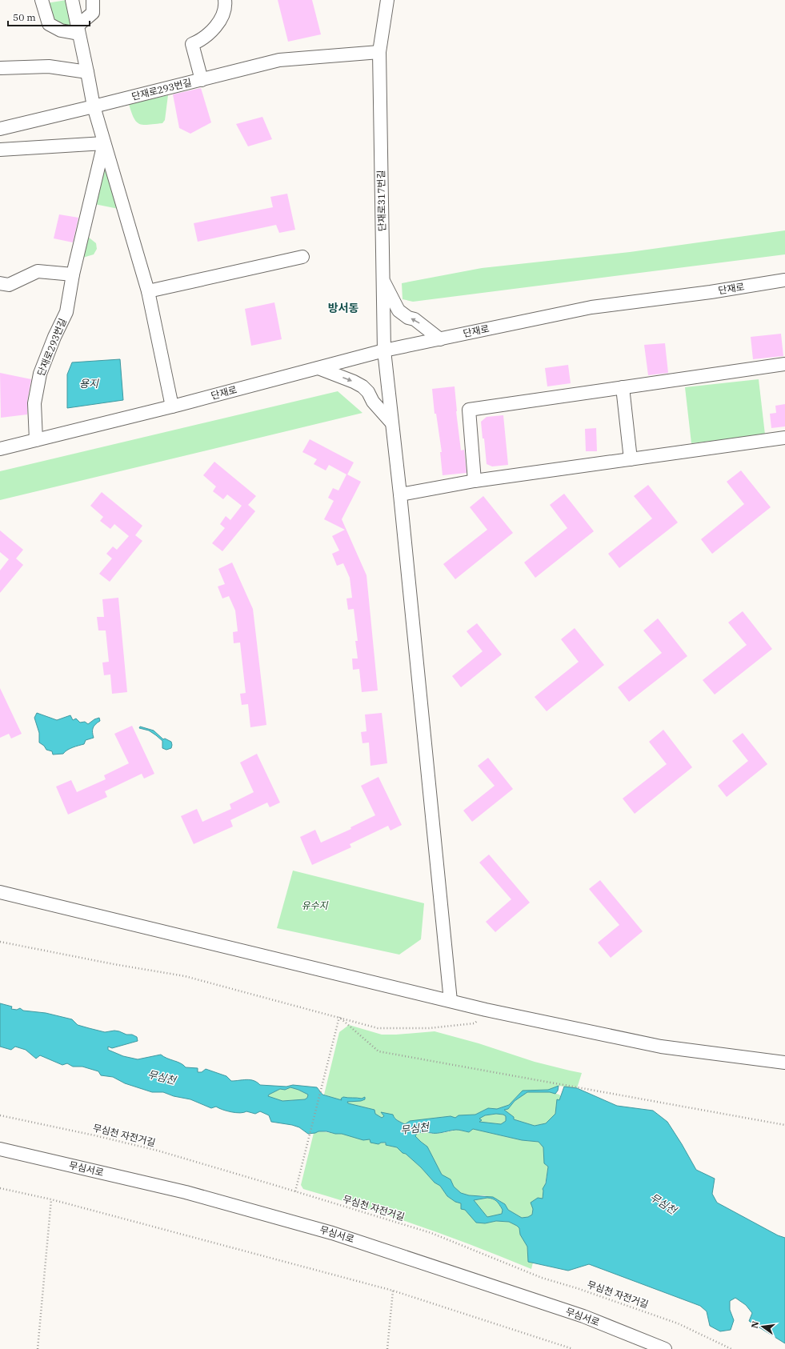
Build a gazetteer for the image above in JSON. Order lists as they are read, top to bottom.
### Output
{
  "streets": {
    "street": [
      "단재로293번길",
      "단재로317번길",
      "단재로",
      "무심서로"
    ],
    "path": ["무심천 자전거길"]
  },
  "crossings": [
    ["단재로293번길", "단재로317번길"],
    ["단재로293번길", "단재로"],
    ["단재로317번길", "단재로"]
  ],
  "districts": ["방서동"],
  "water": ["용지", "무심천"],
  "parks": ["유수지"],
  "scale_bar": "50 m",
  "north": "left"
}
